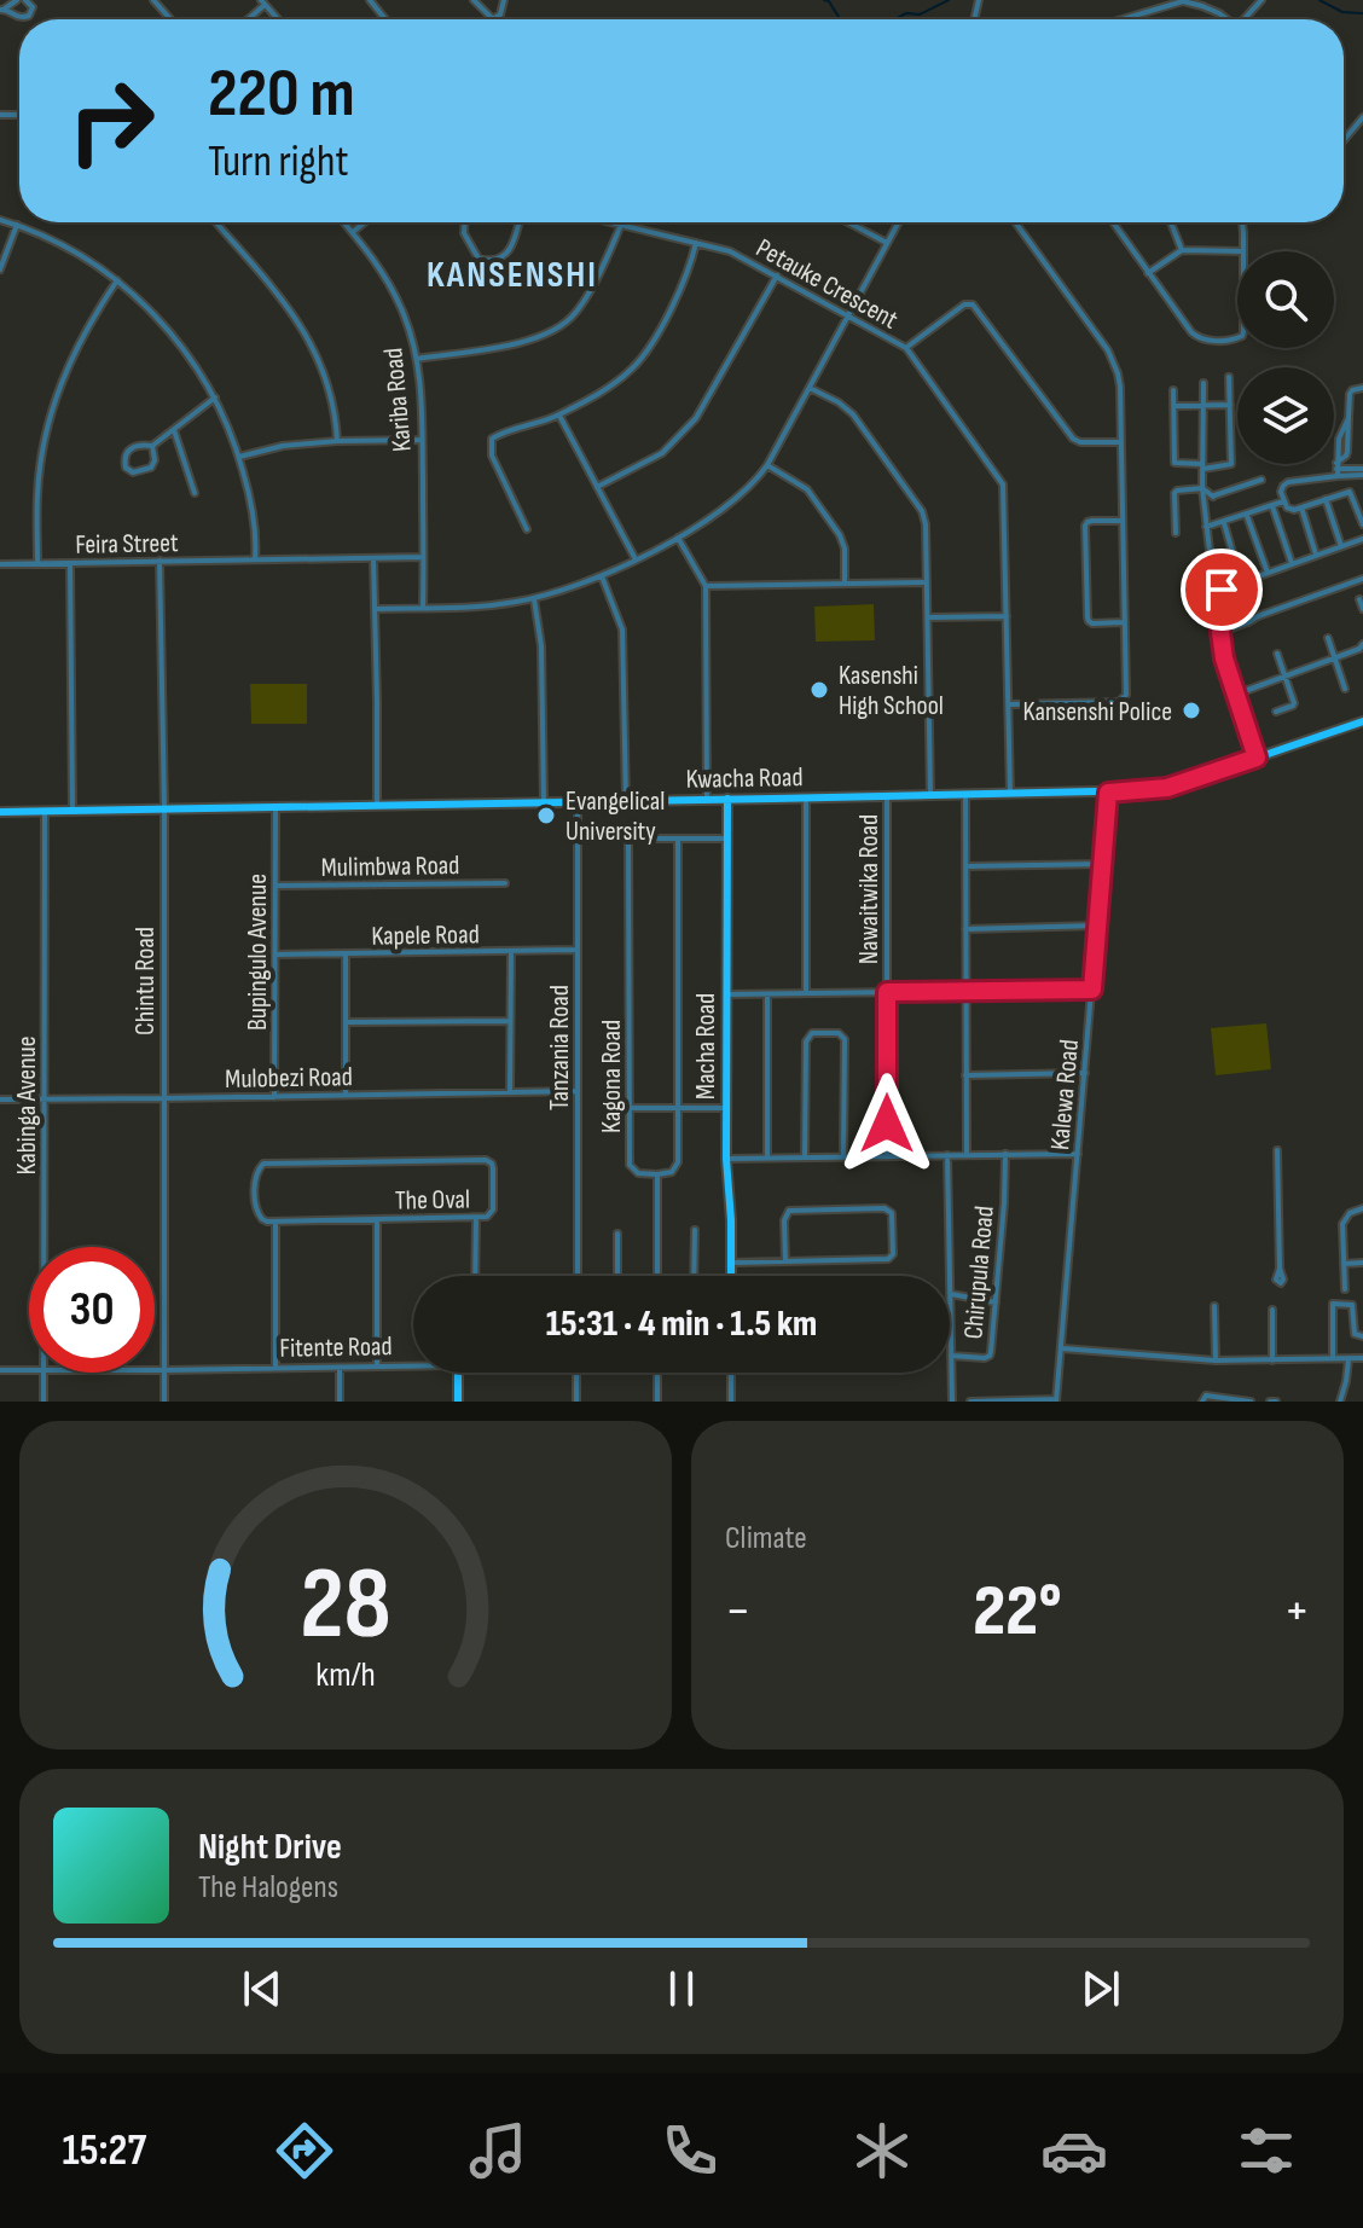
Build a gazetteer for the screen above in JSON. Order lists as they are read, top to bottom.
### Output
{
  "streets": {
    "main road": ["Kwacha Road", "Macha Road"],
    "street": [
      "Petauke Crescent",
      "Kariba Road",
      "Feira Street",
      "Mulimbwa Road",
      "Nawaitwika Road",
      "Kapele Road",
      "Bupingulo Avenue",
      "Chintu Road",
      "Tanzania Road",
      "Mulobezi Road",
      "Kagona Road",
      "Kalewa Road",
      "Kabinga Avenue",
      "The Oval",
      "Chirupula Road",
      "Fitente Road"
    ]
  },
  "crossings": [
    ["Kariba Road", "Feira Street"],
    ["Feira Street", "Chintu Road"],
    ["Kwacha Road", "Nawaitwika Road"],
    ["Kwacha Road", "Bupingulo Avenue"],
    ["Kwacha Road", "Chintu Road"],
    ["Kwacha Road", "Macha Road"],
    ["Kwacha Road", "Tanzania Road"],
    ["Kwacha Road", "Kalewa Road"],
    ["Kwacha Road", "Kabinga Avenue"],
    ["Mulimbwa Road", "Bupingulo Avenue"],
    ["Kapele Road", "Bupingulo Avenue"],
    ["Kapele Road", "Tanzania Road"],
    ["Bupingulo Avenue", "Mulobezi Road"],
    ["Chintu Road", "Mulobezi Road"],
    ["Chintu Road", "Fitente Road"],
    ["Tanzania Road", "Mulobezi Road"],
    ["Mulobezi Road", "Kabinga Avenue"]
  ],
  "districts": ["KANSENSHI"],
  "places": ["Kasenshi High School", "Kansenshi Police", "Evangelical University"],
  "page": {
    "turn": ["220 m", "Turn right"],
    "limit": "30",
    "trip": "15:31 · 4 min · 1.5 km",
    "tile": "Climate",
    "heat": ["−", "22°", "+"],
    "song": ["Night Drive", "The Halogens"],
    "tabs": "15:27",
    "gauge": ["28", "km/h"]
  }
}
